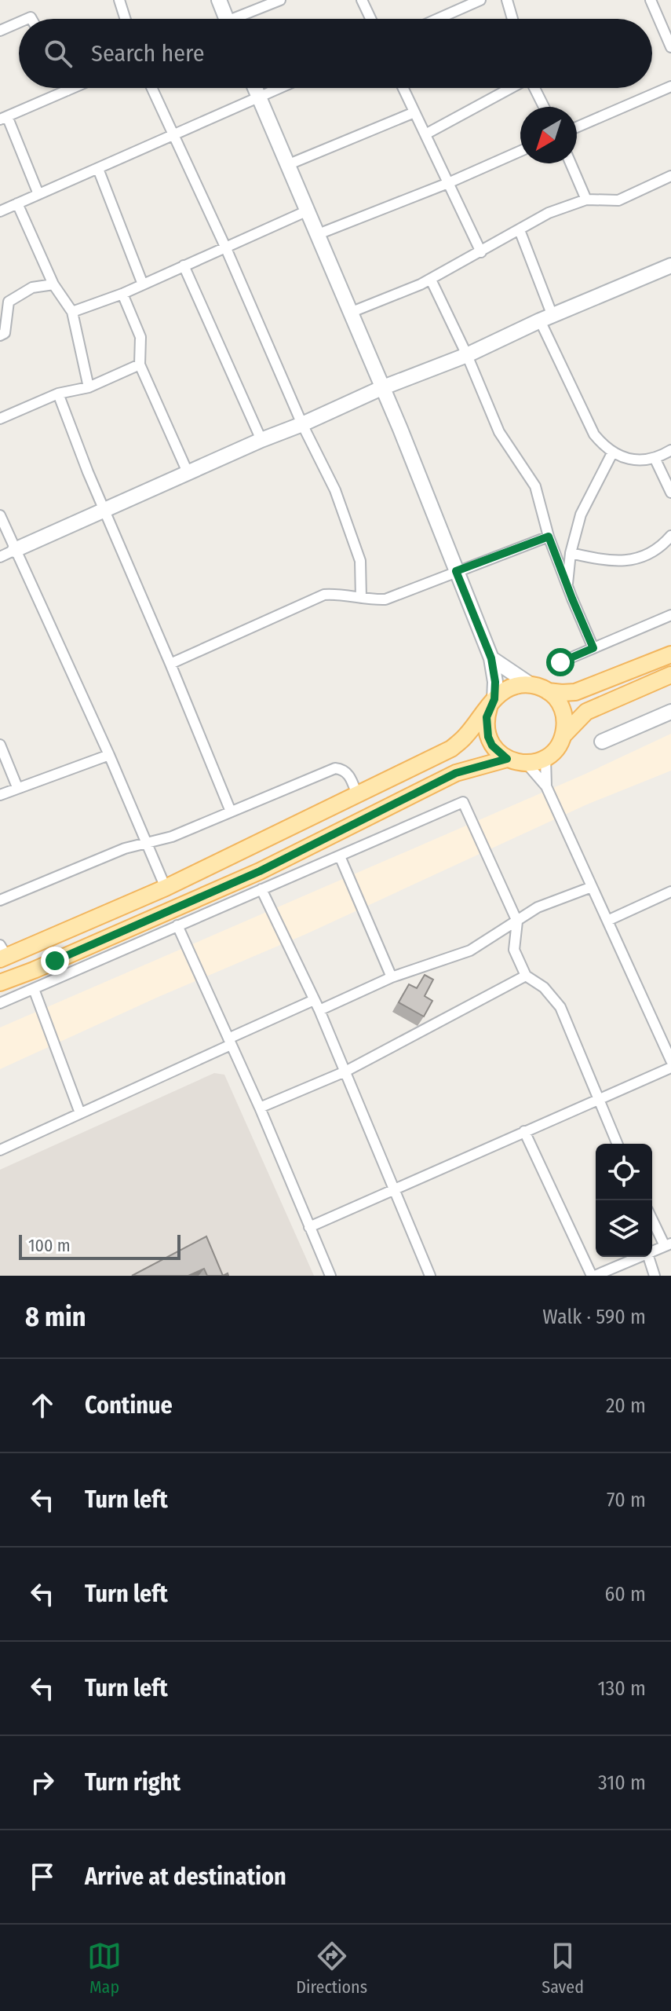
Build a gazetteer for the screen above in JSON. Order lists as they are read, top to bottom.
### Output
{
  "scale_bar": "100 m",
  "north": "bottom left",
  "page": {
    "search": "Search here",
    "scale": "100 m",
    "heading": ["8 min", "Walk · 590 m"],
    "list": [
      ["Continue", "20 m"],
      ["Turn left", "70 m"],
      ["Turn left", "60 m"],
      ["Turn left", "130 m"],
      ["Turn right", "310 m"],
      "Arrive at destination"
    ],
    "nav": ["Map", "Directions", "Saved"]
  }
}
